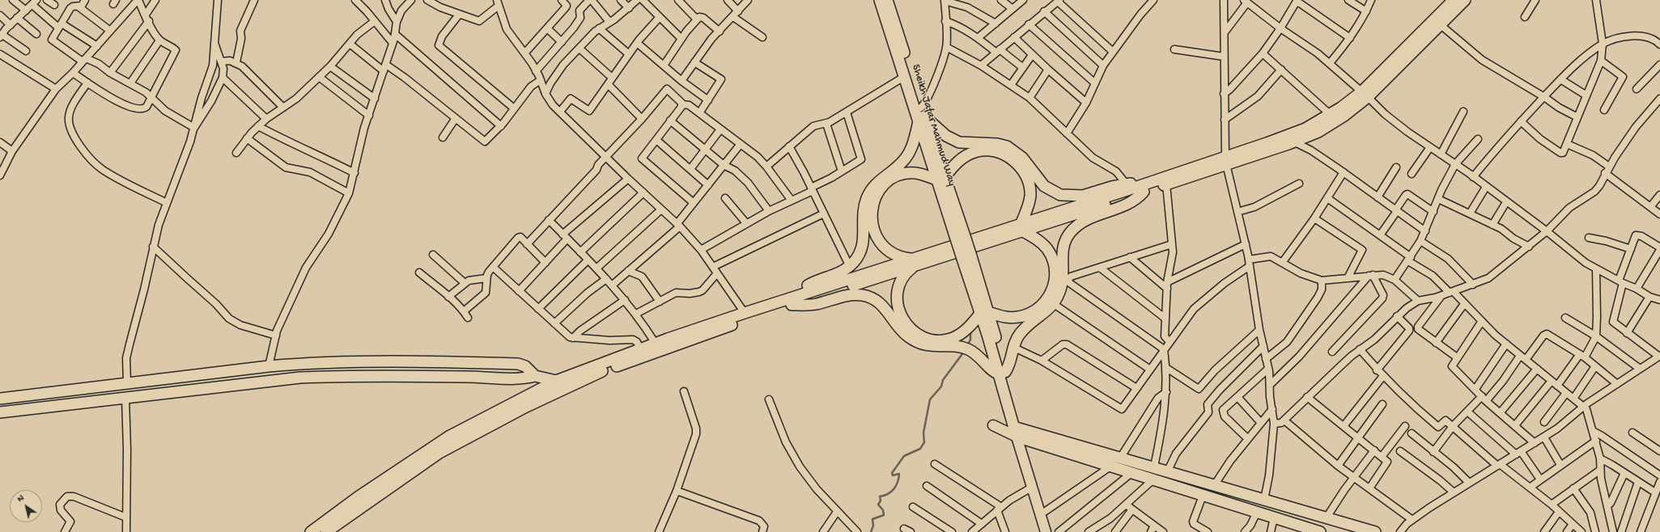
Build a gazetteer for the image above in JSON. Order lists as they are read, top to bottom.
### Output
{
  "streets": {
    "main road": ["Sheikh Jafar Mahmud Way"]
  },
  "north": "top left"
}
